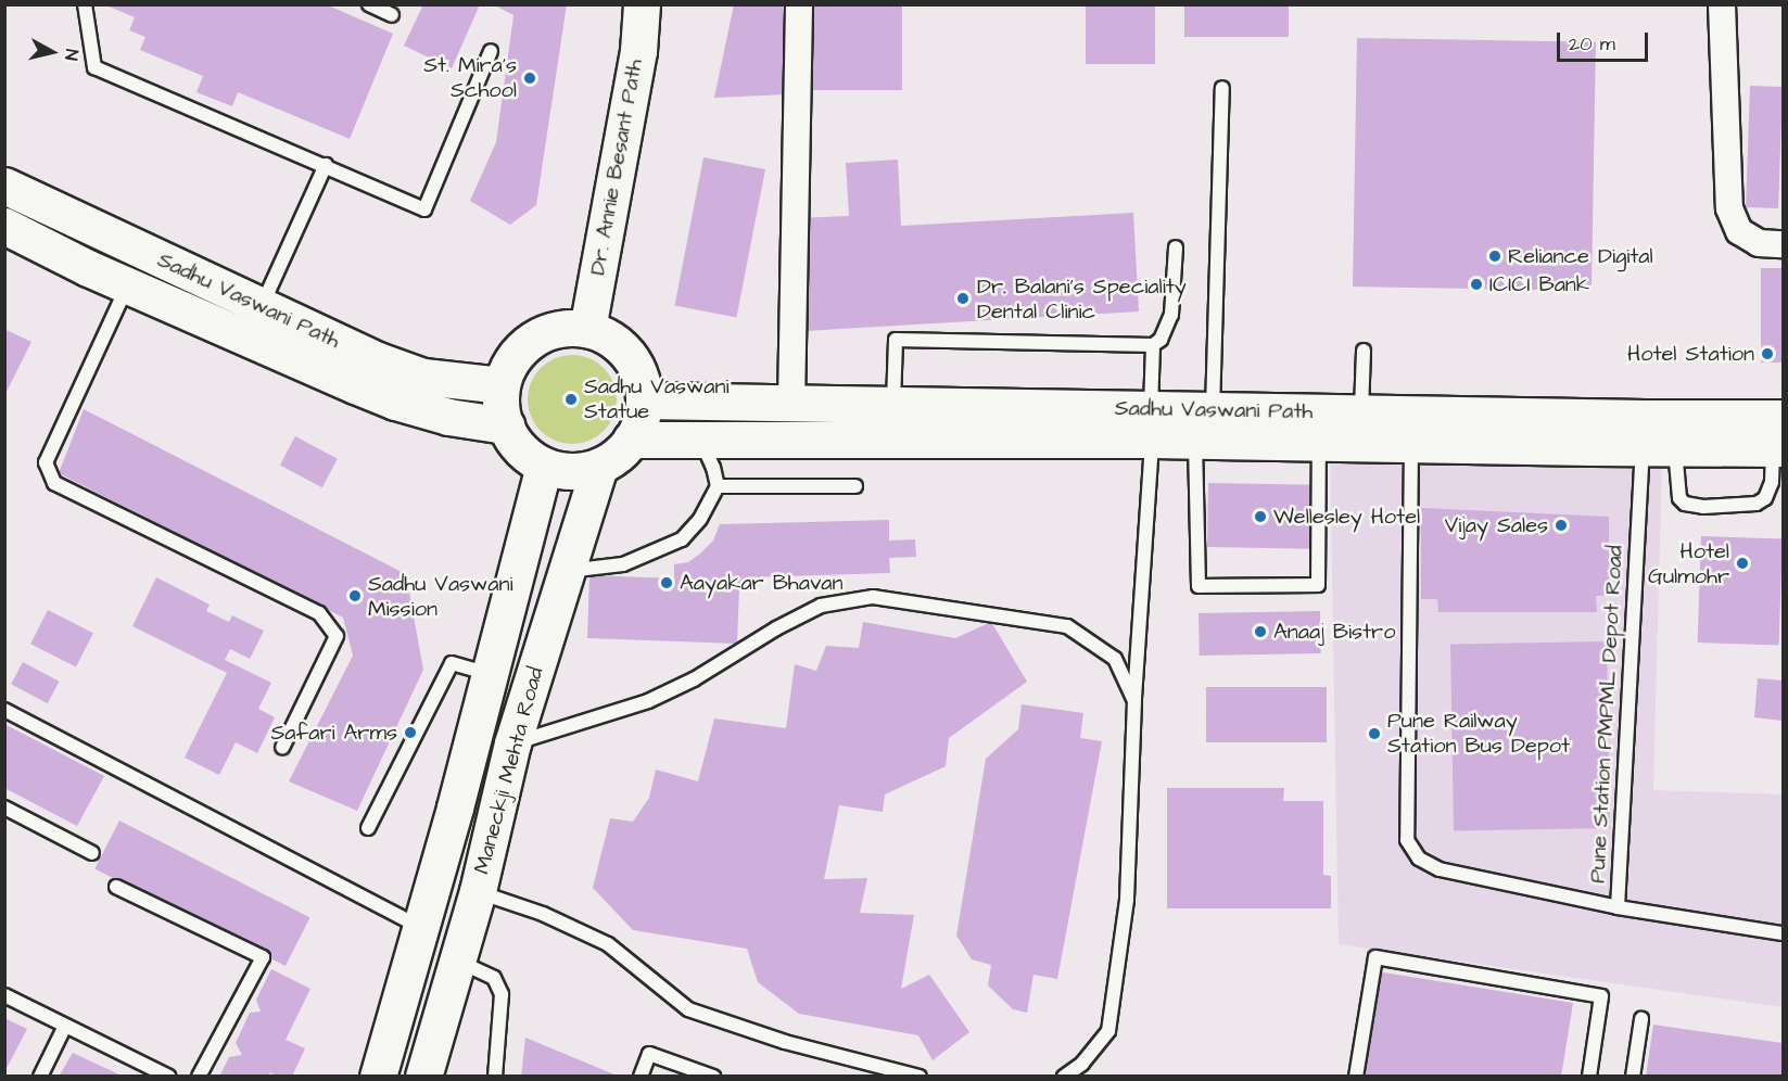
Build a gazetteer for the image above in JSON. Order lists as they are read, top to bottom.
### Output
{
  "streets": {
    "main road": ["Dr. Annie Besant Path", "Sadhu Vaswani Path", "Maneckji Mehta Road"],
    "lane": ["Pune Station PMPML Depot Road"]
  },
  "crossings": [
    ["Dr. Annie Besant Path", "Sadhu Vaswani Path"],
    ["Dr. Annie Besant Path", "Maneckji Mehta Road"],
    ["Sadhu Vaswani Path", "Pune Station PMPML Depot Road"],
    ["Sadhu Vaswani Path", "Maneckji Mehta Road"]
  ],
  "places": [
    "St. Mira's School",
    "Reliance Digital",
    "ICICI Bank",
    "Dr. Balani's Speciality Dental Clinic",
    "Hotel Station",
    "Sadhu Vaswani Statue",
    "Wellesley Hotel",
    "Vijay Sales",
    "Hotel Gulmohr",
    "Aayakar Bhavan",
    "Sadhu Vaswani Mission",
    "Anaaj Bistro",
    "Safari Arms",
    "Pune Railway Station Bus Depot"
  ],
  "scale_bar": "20 m",
  "north": "right"
}
